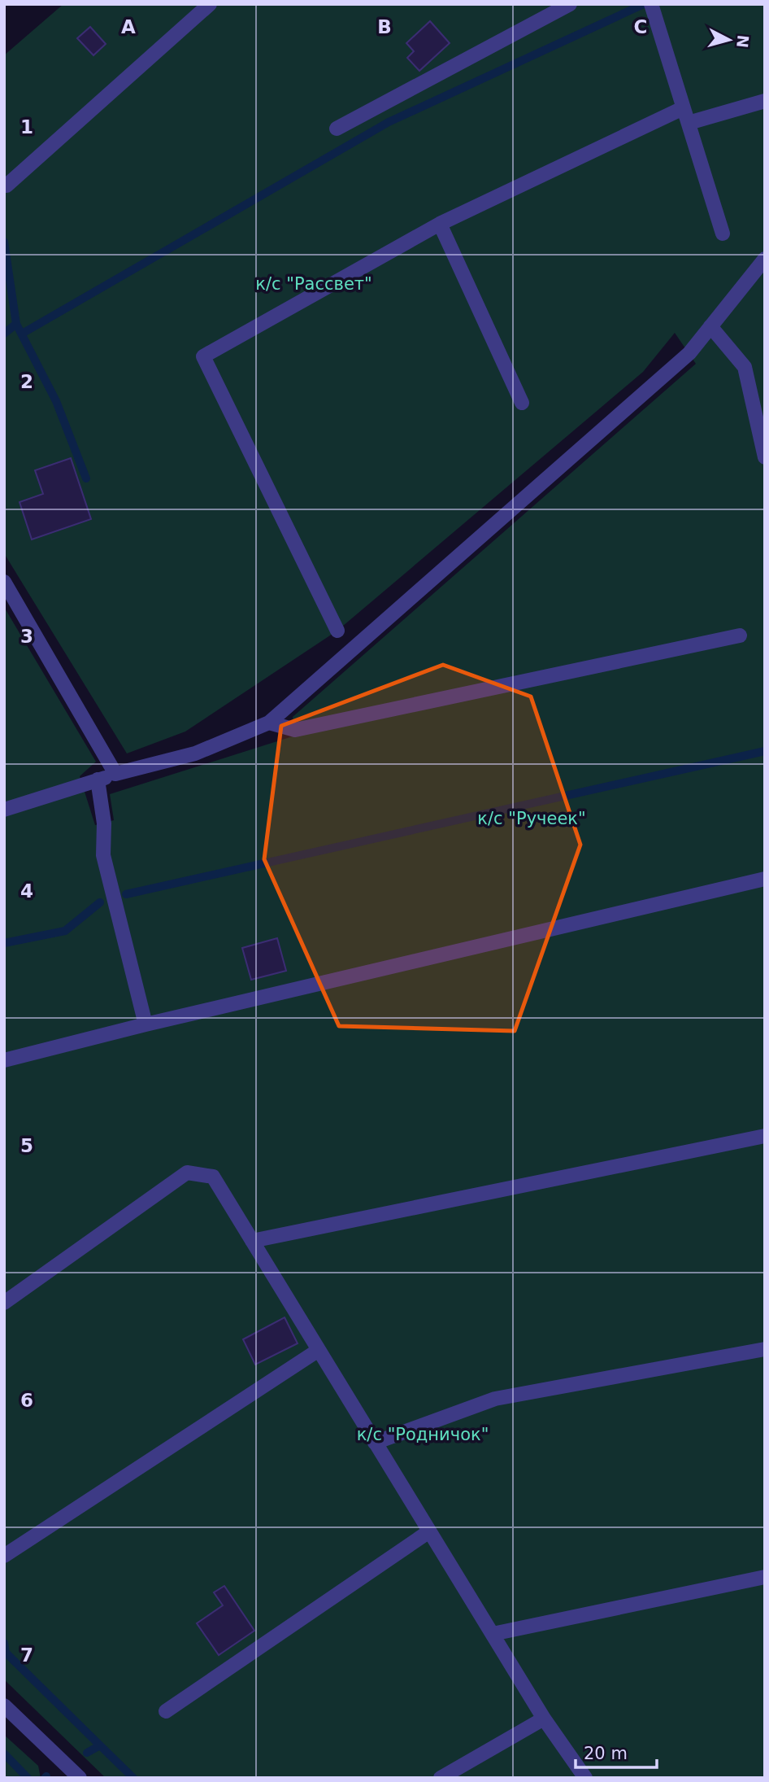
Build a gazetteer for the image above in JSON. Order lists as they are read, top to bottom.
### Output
{
  "parks": ["к/с \"Рассвет\"", "к/с \"Ручеек\"", "к/с \"Родничок\""],
  "scale_bar": "20 m",
  "north": "right",
  "grid": {
    "columns": ["A", "B", "C"],
    "rows": [
      "1",
      "2",
      "3",
      "4",
      "5",
      "6",
      "7"
    ]
  }
}
